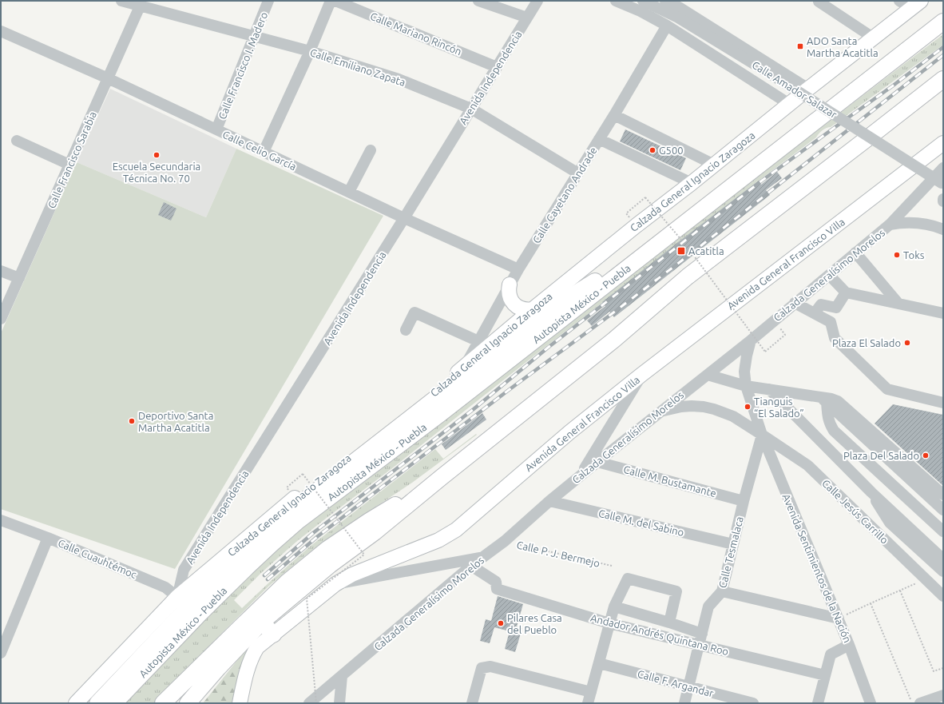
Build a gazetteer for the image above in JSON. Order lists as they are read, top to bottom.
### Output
{
  "streets": {
    "highway": ["Calzada General Ignacio Zaragoza", "Autopista México - Puebla"],
    "main road": ["Avenida General Francisco Villa"],
    "street": [
      "Calle Mariano Rincón",
      "Calle Francisco I. Madero",
      "Calle Emiliano Zapata",
      "Avenida Independencia",
      "Calle Amador Salazar",
      "Calle Celio García",
      "Calle Francisco Sarabia",
      "Calle Cayetano Andrade",
      "Calzada Generalísimo Morelos",
      "Calle M. Bustamante",
      "Calle Jesús Carrillo",
      "Calle M. del Sabino",
      "Calle Tesmalaca",
      "Calle Cuauhtémoc",
      "Avenida Sentimientos de la Nación",
      "Andador Andrés Quintana Roo",
      "Calle F. Argandar"
    ],
    "path": ["Calle P. J. Bermejo"]
  },
  "crossings": [
    ["Calle Mariano Rincón", "Avenida Independencia"],
    ["Calle Francisco I. Madero", "Calle Emiliano Zapata"],
    ["Calle Francisco I. Madero", "Calle Celio García"],
    ["Calle Emiliano Zapata", "Avenida Independencia"],
    ["Calle Emiliano Zapata", "Calle Francisco Sarabia"],
    ["Calle Emiliano Zapata", "Calle Cayetano Andrade"],
    ["Avenida Independencia", "Calle Celio García"],
    ["Avenida Independencia", "Calzada General Ignacio Zaragoza"],
    ["Avenida Independencia", "Calle Cuauhtémoc"],
    ["Calle Amador Salazar", "Calzada General Ignacio Zaragoza"],
    ["Calle Amador Salazar", "Calle Cayetano Andrade"],
    ["Calle Celio García", "Calle Francisco Sarabia"],
    ["Calle Celio García", "Calle Cayetano Andrade"],
    ["Calzada General Ignacio Zaragoza", "Calle Cayetano Andrade"],
    ["Calzada General Ignacio Zaragoza", "Calle Cuauhtémoc"],
    ["Calzada Generalísimo Morelos", "Calle M. Bustamante"],
    ["Calzada Generalísimo Morelos", "Calle M. del Sabino"],
    ["Calzada Generalísimo Morelos", "Calle P. J. Bermejo"],
    ["Calzada Generalísimo Morelos", "Avenida Sentimientos de la Nación"],
    ["Calzada Generalísimo Morelos", "Andador Andrés Quintana Roo"],
    ["Calle M. Bustamante", "Calle Tesmalaca"],
    ["Calle Jesús Carrillo", "Calle Tesmalaca"],
    ["Calle Jesús Carrillo", "Avenida Sentimientos de la Nación"],
    ["Calle M. del Sabino", "Calle Tesmalaca"],
    ["Calle Tesmalaca", "Avenida Sentimientos de la Nación"],
    ["Calle Tesmalaca", "Andador Andrés Quintana Roo"],
    ["Calle Tesmalaca", "Calle F. Argandar"]
  ],
  "places": {
    "transit": ["ADO Santa Martha Acatitla", "Acatitla"],
    "other": [
      "G500",
      "Escuela Secundaria Técnica No. 70",
      "Toks",
      "Plaza El Salado",
      "Tianguis “El Salado”",
      "Deportivo Santa Martha Acatitla",
      "Plaza Del Salado",
      "Pilares Casa del Pueblo"
    ]
  }
}
